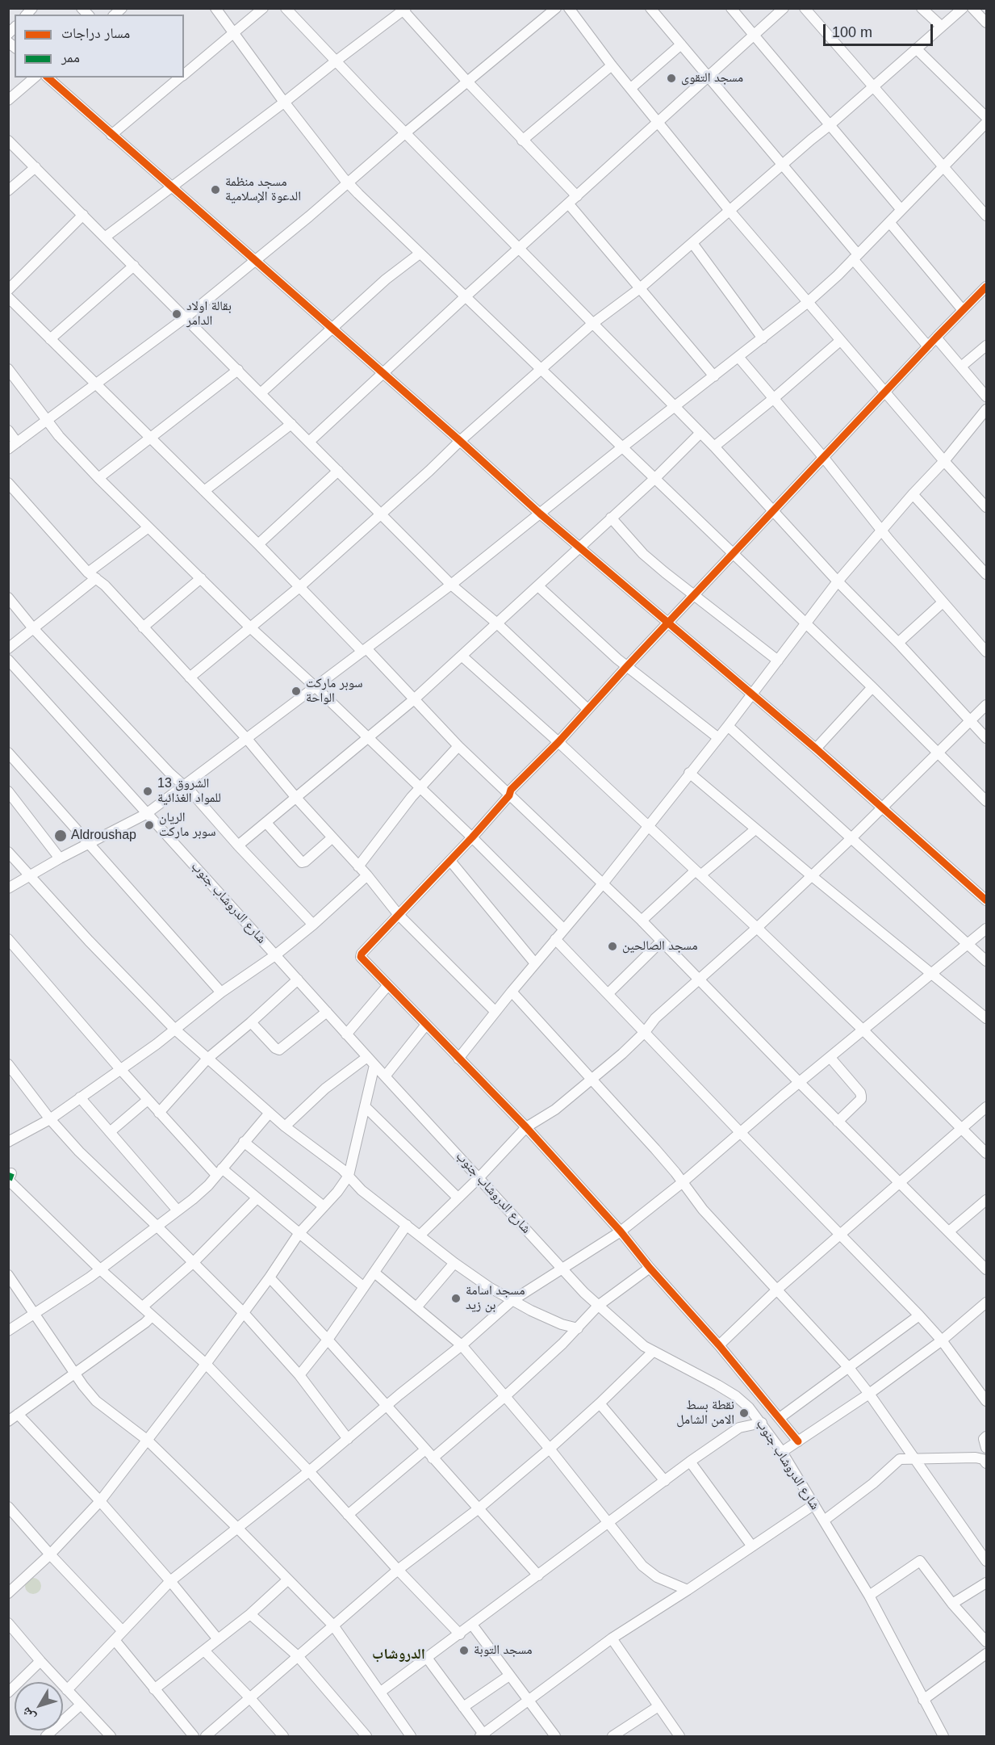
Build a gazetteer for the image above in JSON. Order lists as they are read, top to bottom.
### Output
{
  "streets": {
    "street": ["شارع الدروشاب جنوب"]
  },
  "districts": ["الدروشاب"],
  "places": [
    "مسجد التقوى",
    "مسجد منظمة الدعوة الإسلامية",
    "بقالة اولاد الدامر",
    "سوبر ماركت الواحة",
    "الشروق 13 للمواد الغذائية",
    "الريان سوبر ماركت",
    "Aldroushap",
    "مسجد الصالحين",
    "مسجد اسامة بن زيد",
    "نقطة بسط الامن الشامل",
    "مسجد التوبة"
  ],
  "legend": ["مسار دراجات", "ممر"],
  "scale_bar": "100 m",
  "north": "bottom left"
}
